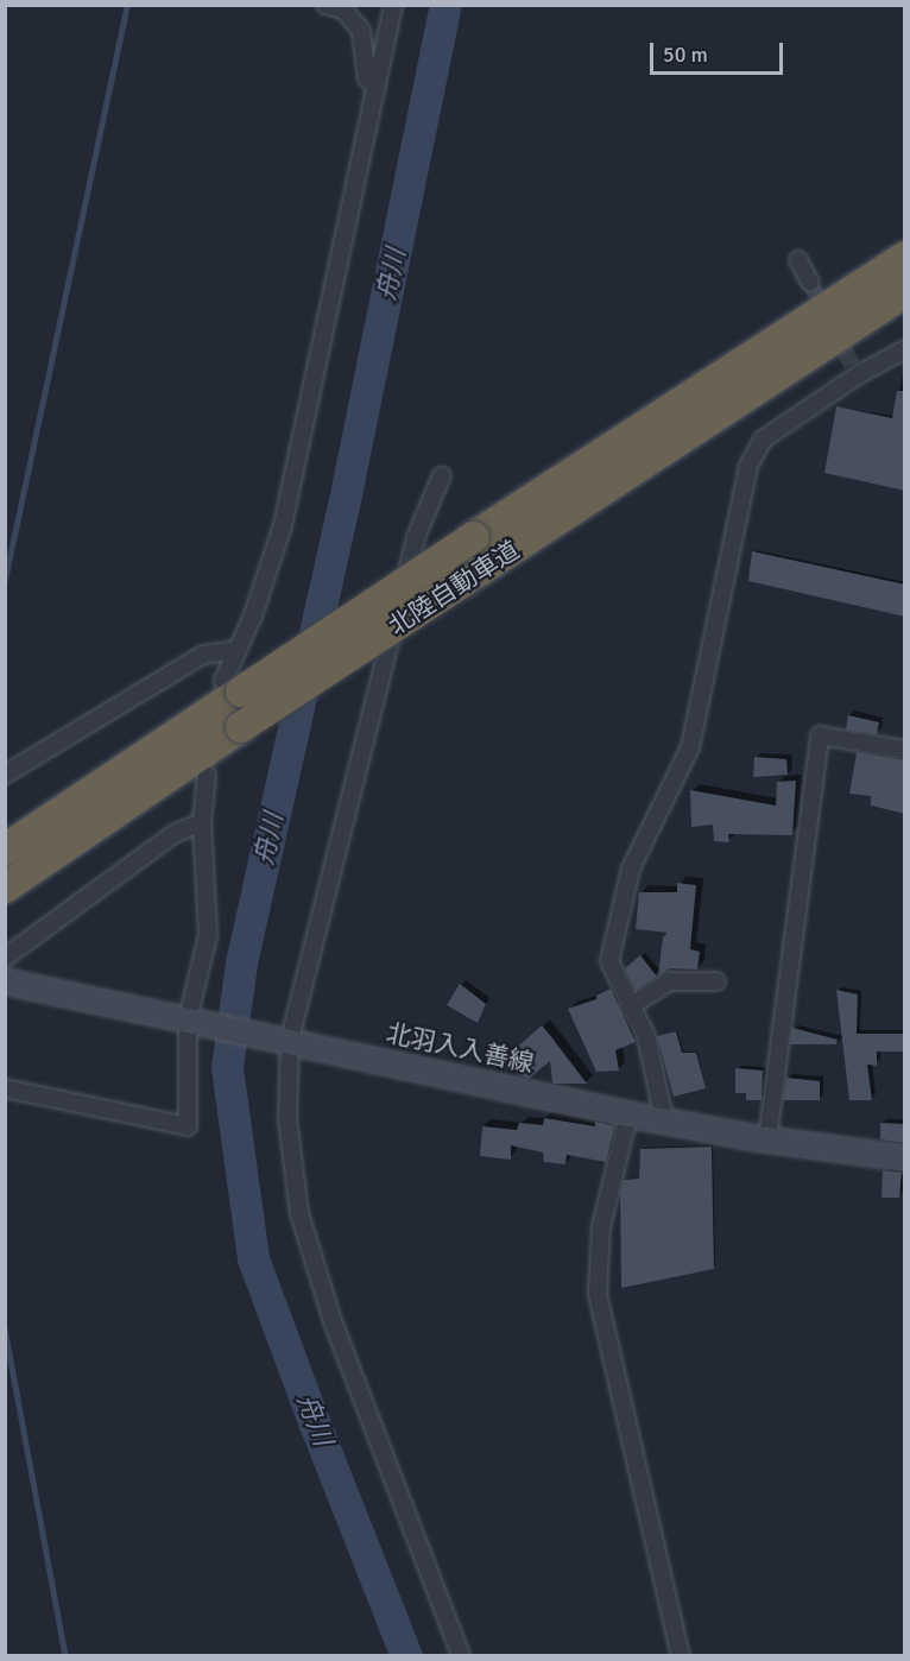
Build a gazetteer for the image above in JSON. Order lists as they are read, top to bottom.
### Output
{
  "streets": {
    "highway": ["北陸自動車道"],
    "main road": ["北羽入入善線"]
  },
  "water": ["舟川"],
  "scale_bar": "50 m"
}
